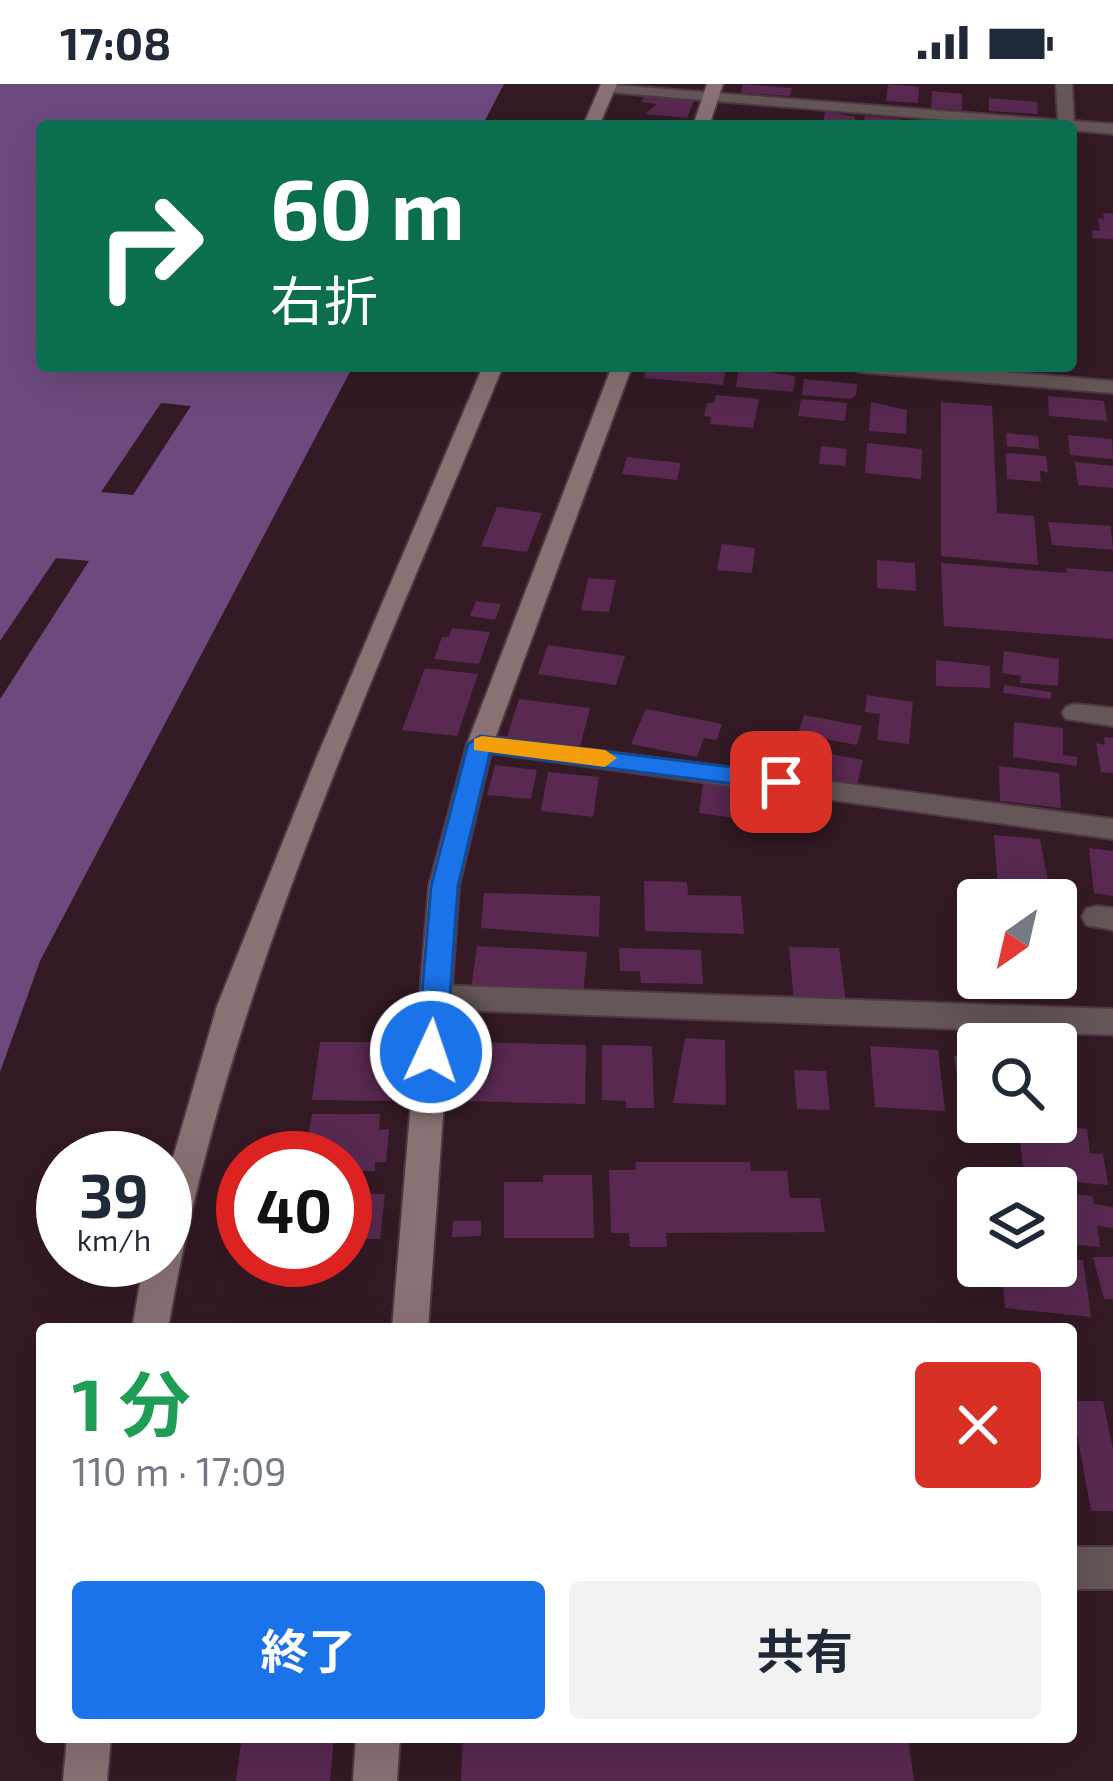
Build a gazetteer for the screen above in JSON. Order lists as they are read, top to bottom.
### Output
{
  "north": "bottom left",
  "page": {
    "status": "17:08",
    "turn": ["60 m", "右折"],
    "speed": "39 km/h",
    "limit": "40",
    "heading": ["1 分", "110 m · 17:09"],
    "buttons": ["終了", "共有"]
  }
}
